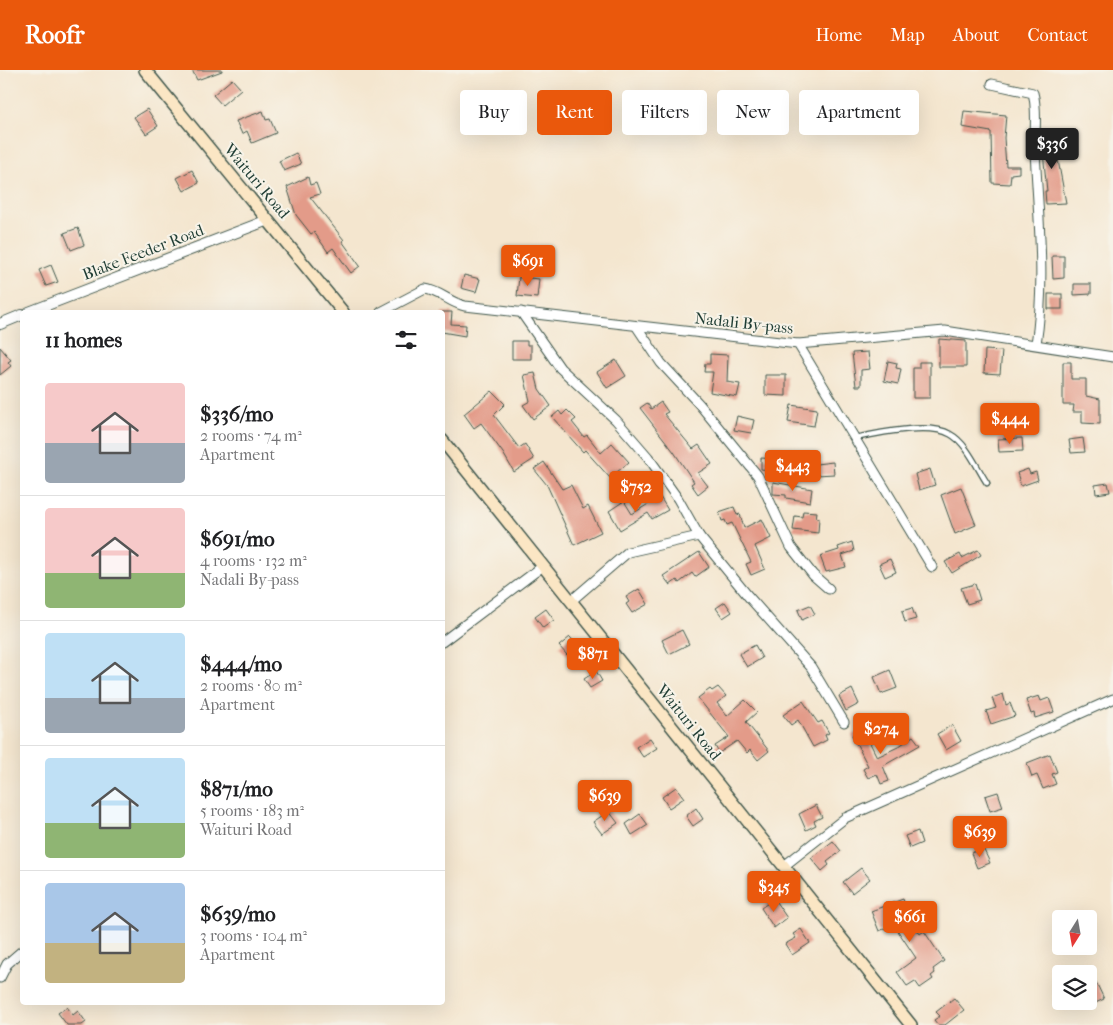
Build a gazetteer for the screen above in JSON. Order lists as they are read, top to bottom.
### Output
{
  "streets": {
    "main road": ["Waituri Road"],
    "street": ["Blake Feeder Road", "Nadali By-pass"]
  },
  "crossings": [
    ["Waituri Road", "Blake Feeder Road"]
  ],
  "north": "bottom",
  "page": {
    "header": "Roofr",
    "nav": [
      "Home",
      "Map",
      "About",
      "Contact"
    ],
    "chip": [
      "Buy",
      "Rent",
      "Filters",
      "New",
      "Apartment"
    ],
    "price": [
      "$336",
      "$691",
      "$444",
      "$443",
      "$752",
      "$871",
      "$274",
      "$639",
      "$639",
      "$345",
      "$661"
    ],
    "heading": "11 homes",
    "list": [
      {
        "name": "$336/mo",
        "note": "2 rooms · 74 m² · Apartment"
      },
      {
        "name": "$691/mo",
        "note": "4 rooms · 132 m² · Nadali By-pass"
      },
      {
        "name": "$444/mo",
        "note": "2 rooms · 80 m² · Apartment"
      },
      {
        "name": "$871/mo",
        "note": "5 rooms · 183 m² · Waituri Road"
      },
      {
        "name": "$639/mo",
        "note": "3 rooms · 104 m² · Apartment"
      }
    ]
  }
}
